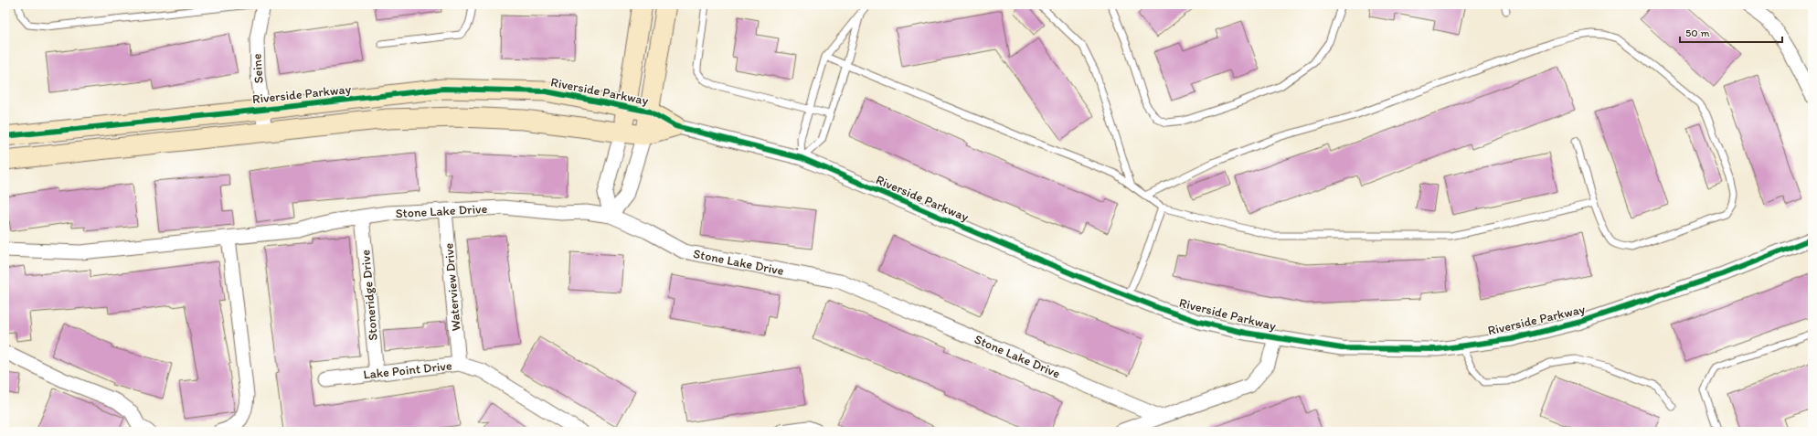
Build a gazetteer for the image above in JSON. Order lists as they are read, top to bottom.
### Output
{
  "streets": {
    "street": [
      "Seine",
      "Riverside Parkway",
      "Stone Lake Drive",
      "Waterview Drive",
      "Stoneridge Drive",
      "Lake Point Drive"
    ]
  },
  "crossings": [
    ["Seine", "Riverside Parkway"],
    ["Stone Lake Drive", "Waterview Drive"],
    ["Stone Lake Drive", "Stoneridge Drive"],
    ["Waterview Drive", "Lake Point Drive"],
    ["Stoneridge Drive", "Lake Point Drive"]
  ],
  "scale_bar": "50 m"
}
